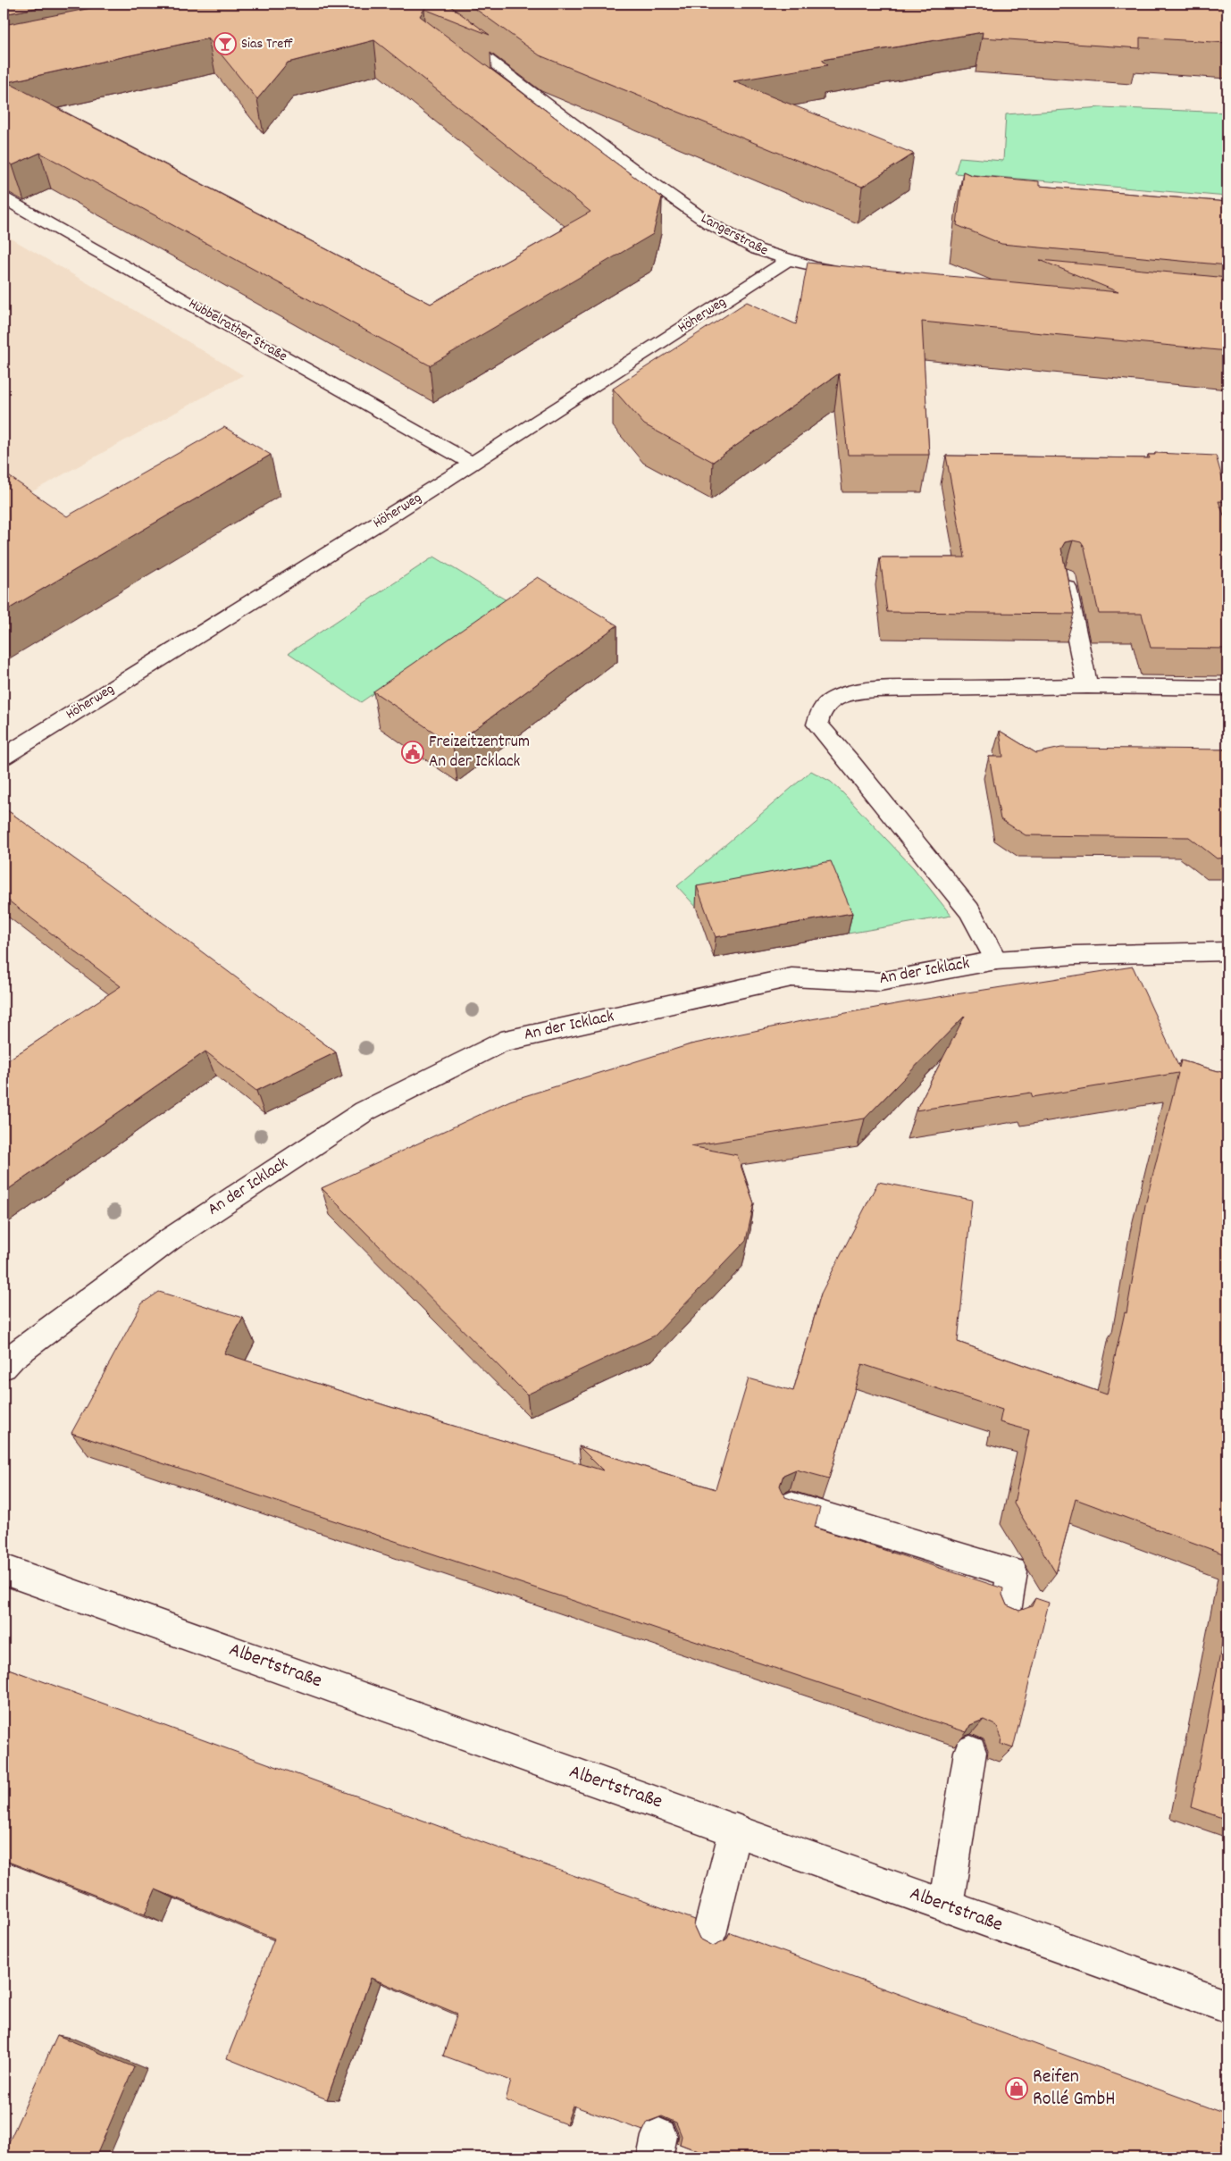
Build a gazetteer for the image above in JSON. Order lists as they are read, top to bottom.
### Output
{
  "streets": {
    "street": [
      "Langerstraße",
      "Höherweg",
      "Hubbelrather Straße",
      "An der Icklack",
      "Albertstraße"
    ]
  },
  "crossings": [
    ["Langerstraße", "Höherweg"],
    ["Höherweg", "Hubbelrather Straße"]
  ],
  "places": {
    "bar": ["Sias Treff"],
    "public building": ["Freizeitzentrum An der Icklack"],
    "shop": ["Reifen Rollé GmbH"]
  }
}
